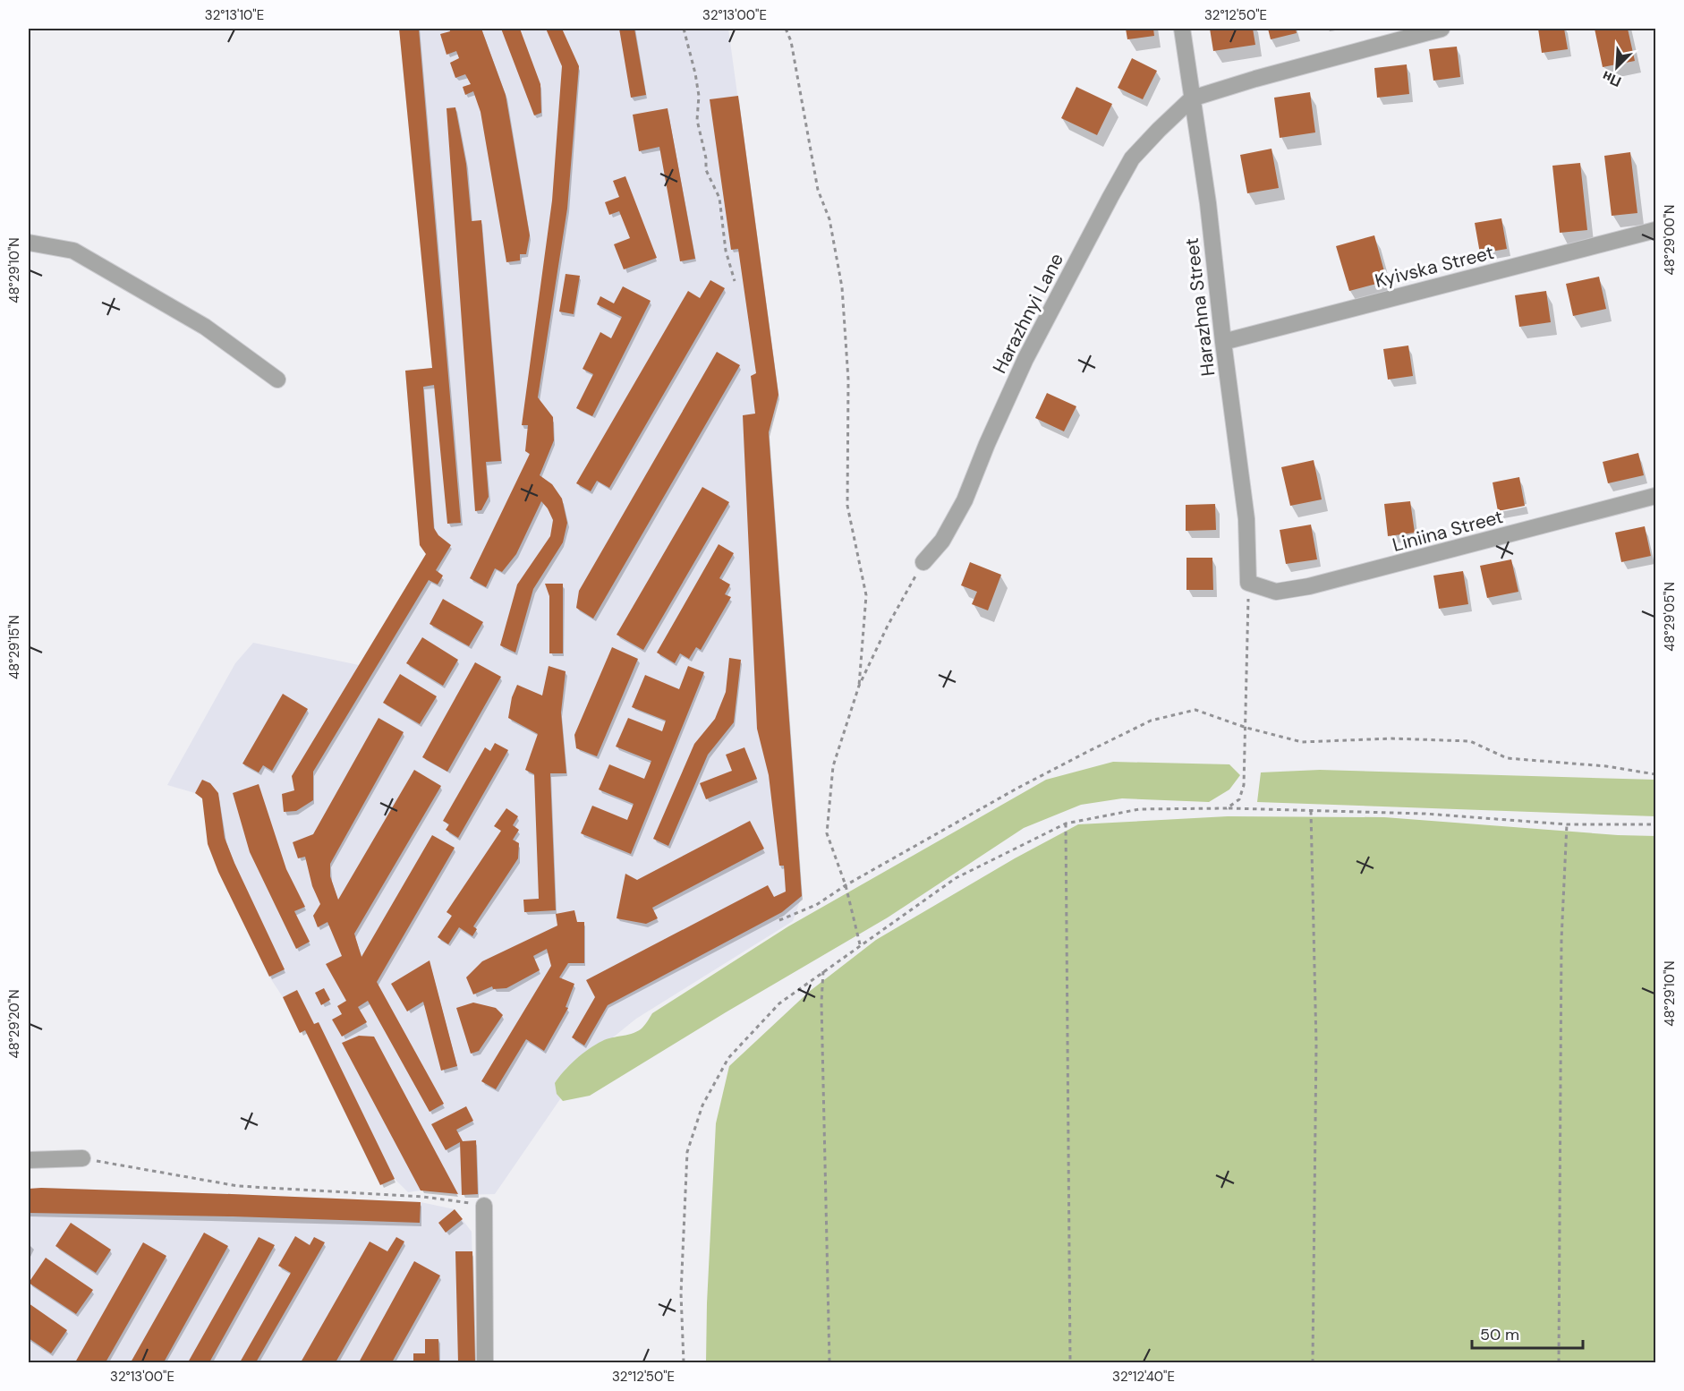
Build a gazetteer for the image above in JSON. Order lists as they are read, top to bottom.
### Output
{
  "streets": {
    "street": [
      "Kyivska Street",
      "Harazhna Street",
      "Harazhnyi Lane",
      "Liniina Street"
    ]
  },
  "crossings": [
    ["Kyivska Street", "Harazhna Street"],
    ["Harazhna Street", "Harazhnyi Lane"],
    ["Harazhna Street", "Liniina Street"]
  ],
  "scale_bar": "50 m",
  "north": "bottom left",
  "coordinates": [
    "32°13'10\"E",
    "32°13'00\"E",
    "32°12'50\"E",
    "48°29'00\"N",
    "48°29'10\"N",
    "48°29'05\"N",
    "48°29'15\"N",
    "48°29'20\"N",
    "32°12'40\"E"
  ]
}
